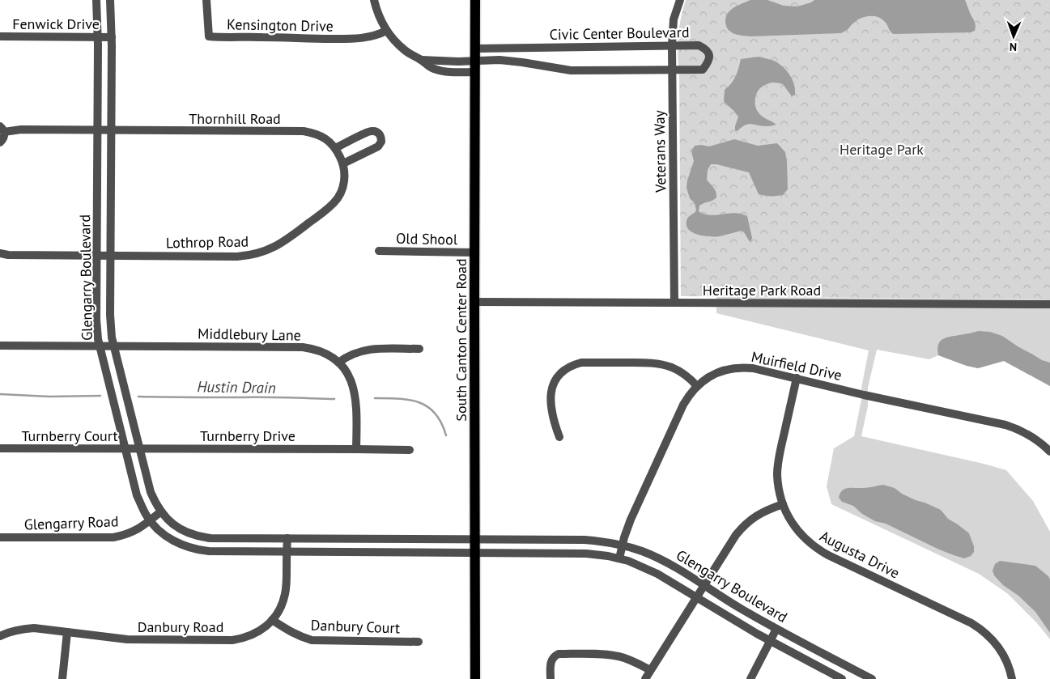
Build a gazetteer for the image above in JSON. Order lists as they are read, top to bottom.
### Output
{
  "streets": {
    "main road": ["South Canton Center Road"],
    "street": [
      "Fenwick Drive",
      "Kensington Drive",
      "Civic Center Boulevard",
      "Thornhill Road",
      "Veterans Way",
      "Old Shool",
      "Lothrop Road",
      "Glengarry Boulevard",
      "Heritage Park Road",
      "Middlebury Lane",
      "Muirfield Drive",
      "Turnberry Court",
      "Turnberry Drive",
      "Glengarry Road",
      "Augusta Drive",
      "Danbury Road",
      "Danbury Court"
    ]
  },
  "crossings": [
    ["Fenwick Drive", "Glengarry Boulevard"],
    ["Civic Center Boulevard", "Veterans Way"],
    ["Civic Center Boulevard", "South Canton Center Road"],
    ["Thornhill Road", "Lothrop Road"],
    ["Thornhill Road", "Glengarry Boulevard"],
    ["Veterans Way", "Heritage Park Road"],
    ["Old Shool", "South Canton Center Road"],
    ["Lothrop Road", "Glengarry Boulevard"],
    ["Glengarry Boulevard", "Middlebury Lane"],
    ["Glengarry Boulevard", "South Canton Center Road"],
    ["Glengarry Boulevard", "Muirfield Drive"],
    ["Glengarry Boulevard", "Turnberry Court"],
    ["Glengarry Boulevard", "Turnberry Drive"],
    ["Glengarry Boulevard", "Glengarry Road"],
    ["Glengarry Boulevard", "Danbury Road"],
    ["Heritage Park Road", "South Canton Center Road"],
    ["Middlebury Lane", "Turnberry Drive"],
    ["Muirfield Drive", "Augusta Drive"],
    ["Turnberry Court", "Turnberry Drive"],
    ["Danbury Road", "Danbury Court"]
  ],
  "water": ["Hustin Drain"],
  "parks": ["Heritage Park"],
  "north": "bottom"
}
